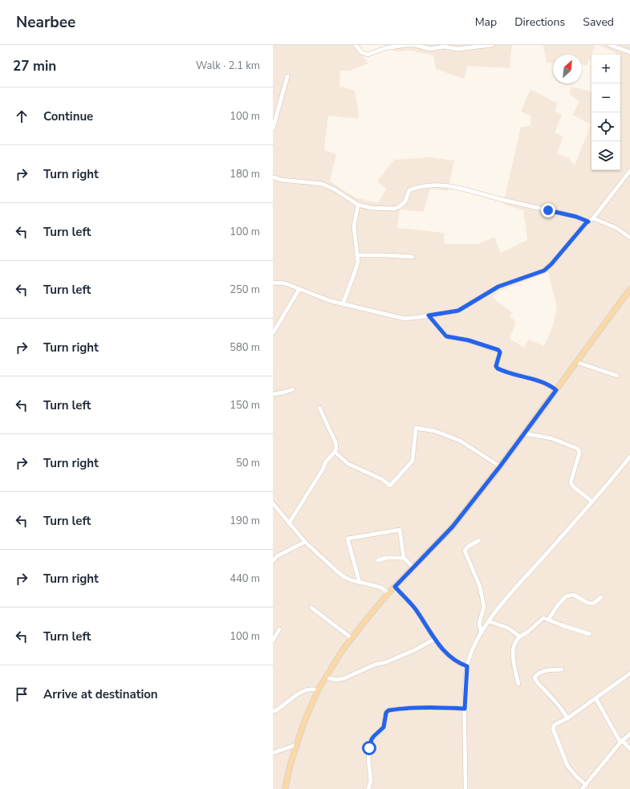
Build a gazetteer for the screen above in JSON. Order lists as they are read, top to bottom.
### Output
{
  "north": "top right",
  "page": {
    "header": "Nearbee",
    "nav": ["Map", "Directions", "Saved"],
    "heading": ["27 min", "Walk · 2.1 km"],
    "map_buttons": ["+", "−"],
    "list": [
      ["Continue", "100 m"],
      ["Turn right", "180 m"],
      ["Turn left", "100 m"],
      ["Turn left", "250 m"],
      ["Turn right", "580 m"],
      ["Turn left", "150 m"],
      ["Turn right", "50 m"],
      ["Turn left", "190 m"],
      ["Turn right", "440 m"],
      ["Turn left", "100 m"],
      "Arrive at destination"
    ]
  }
}
